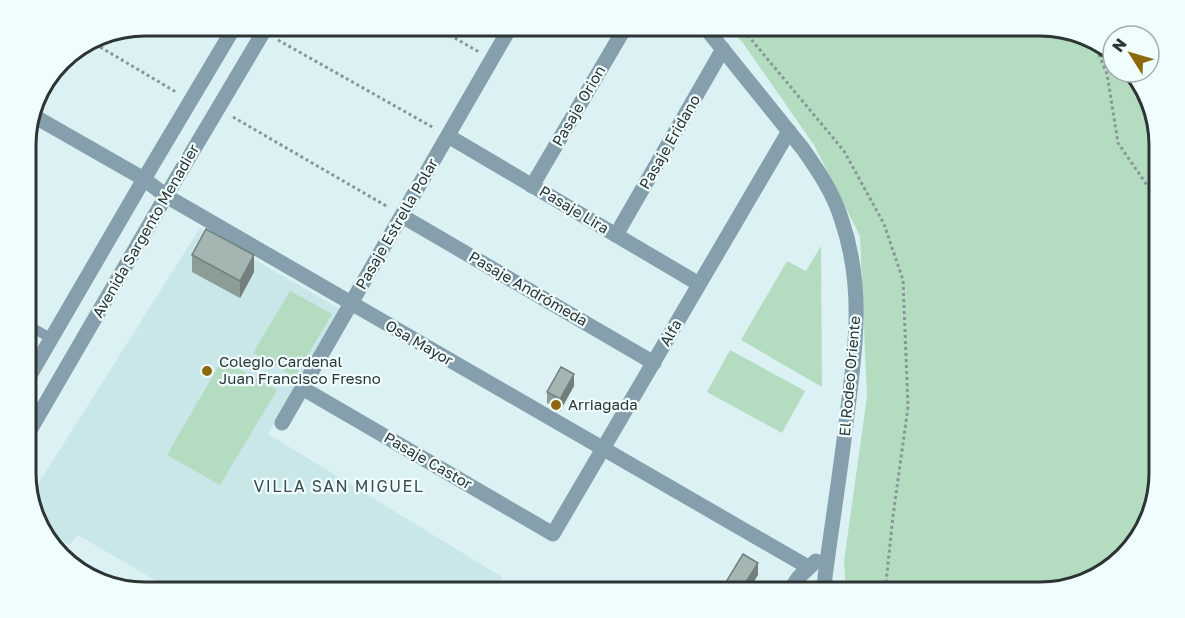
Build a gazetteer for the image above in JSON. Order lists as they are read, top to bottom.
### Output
{
  "streets": {
    "street": [
      "Pasaje Orion",
      "Pasaje Eridano",
      "Pasaje Lira",
      "Pasaje Estrella Polar",
      "Avenida Sargento Menadier",
      "Pasaje Andrómeda",
      "Alfa",
      "Osa Mayor",
      "El Rodeo Oriente",
      "Pasaje Castor"
    ]
  },
  "crossings": [
    ["Pasaje Orion", "Pasaje Lira"],
    ["Pasaje Eridano", "Pasaje Lira"],
    ["Pasaje Eridano", "El Rodeo Oriente"],
    ["Pasaje Lira", "Pasaje Estrella Polar"],
    ["Pasaje Lira", "Alfa"],
    ["Pasaje Estrella Polar", "Pasaje Andrómeda"],
    ["Pasaje Estrella Polar", "Osa Mayor"],
    ["Pasaje Estrella Polar", "Pasaje Castor"],
    ["Avenida Sargento Menadier", "Osa Mayor"],
    ["Pasaje Andrómeda", "Alfa"],
    ["Alfa", "Osa Mayor"],
    ["Alfa", "El Rodeo Oriente"],
    ["Alfa", "Pasaje Castor"]
  ],
  "districts": ["VILLA SAN MIGUEL"],
  "places": ["Colegio Cardenal Juan Francisco Fresno", "Arriagada"],
  "north": "top left"
}
